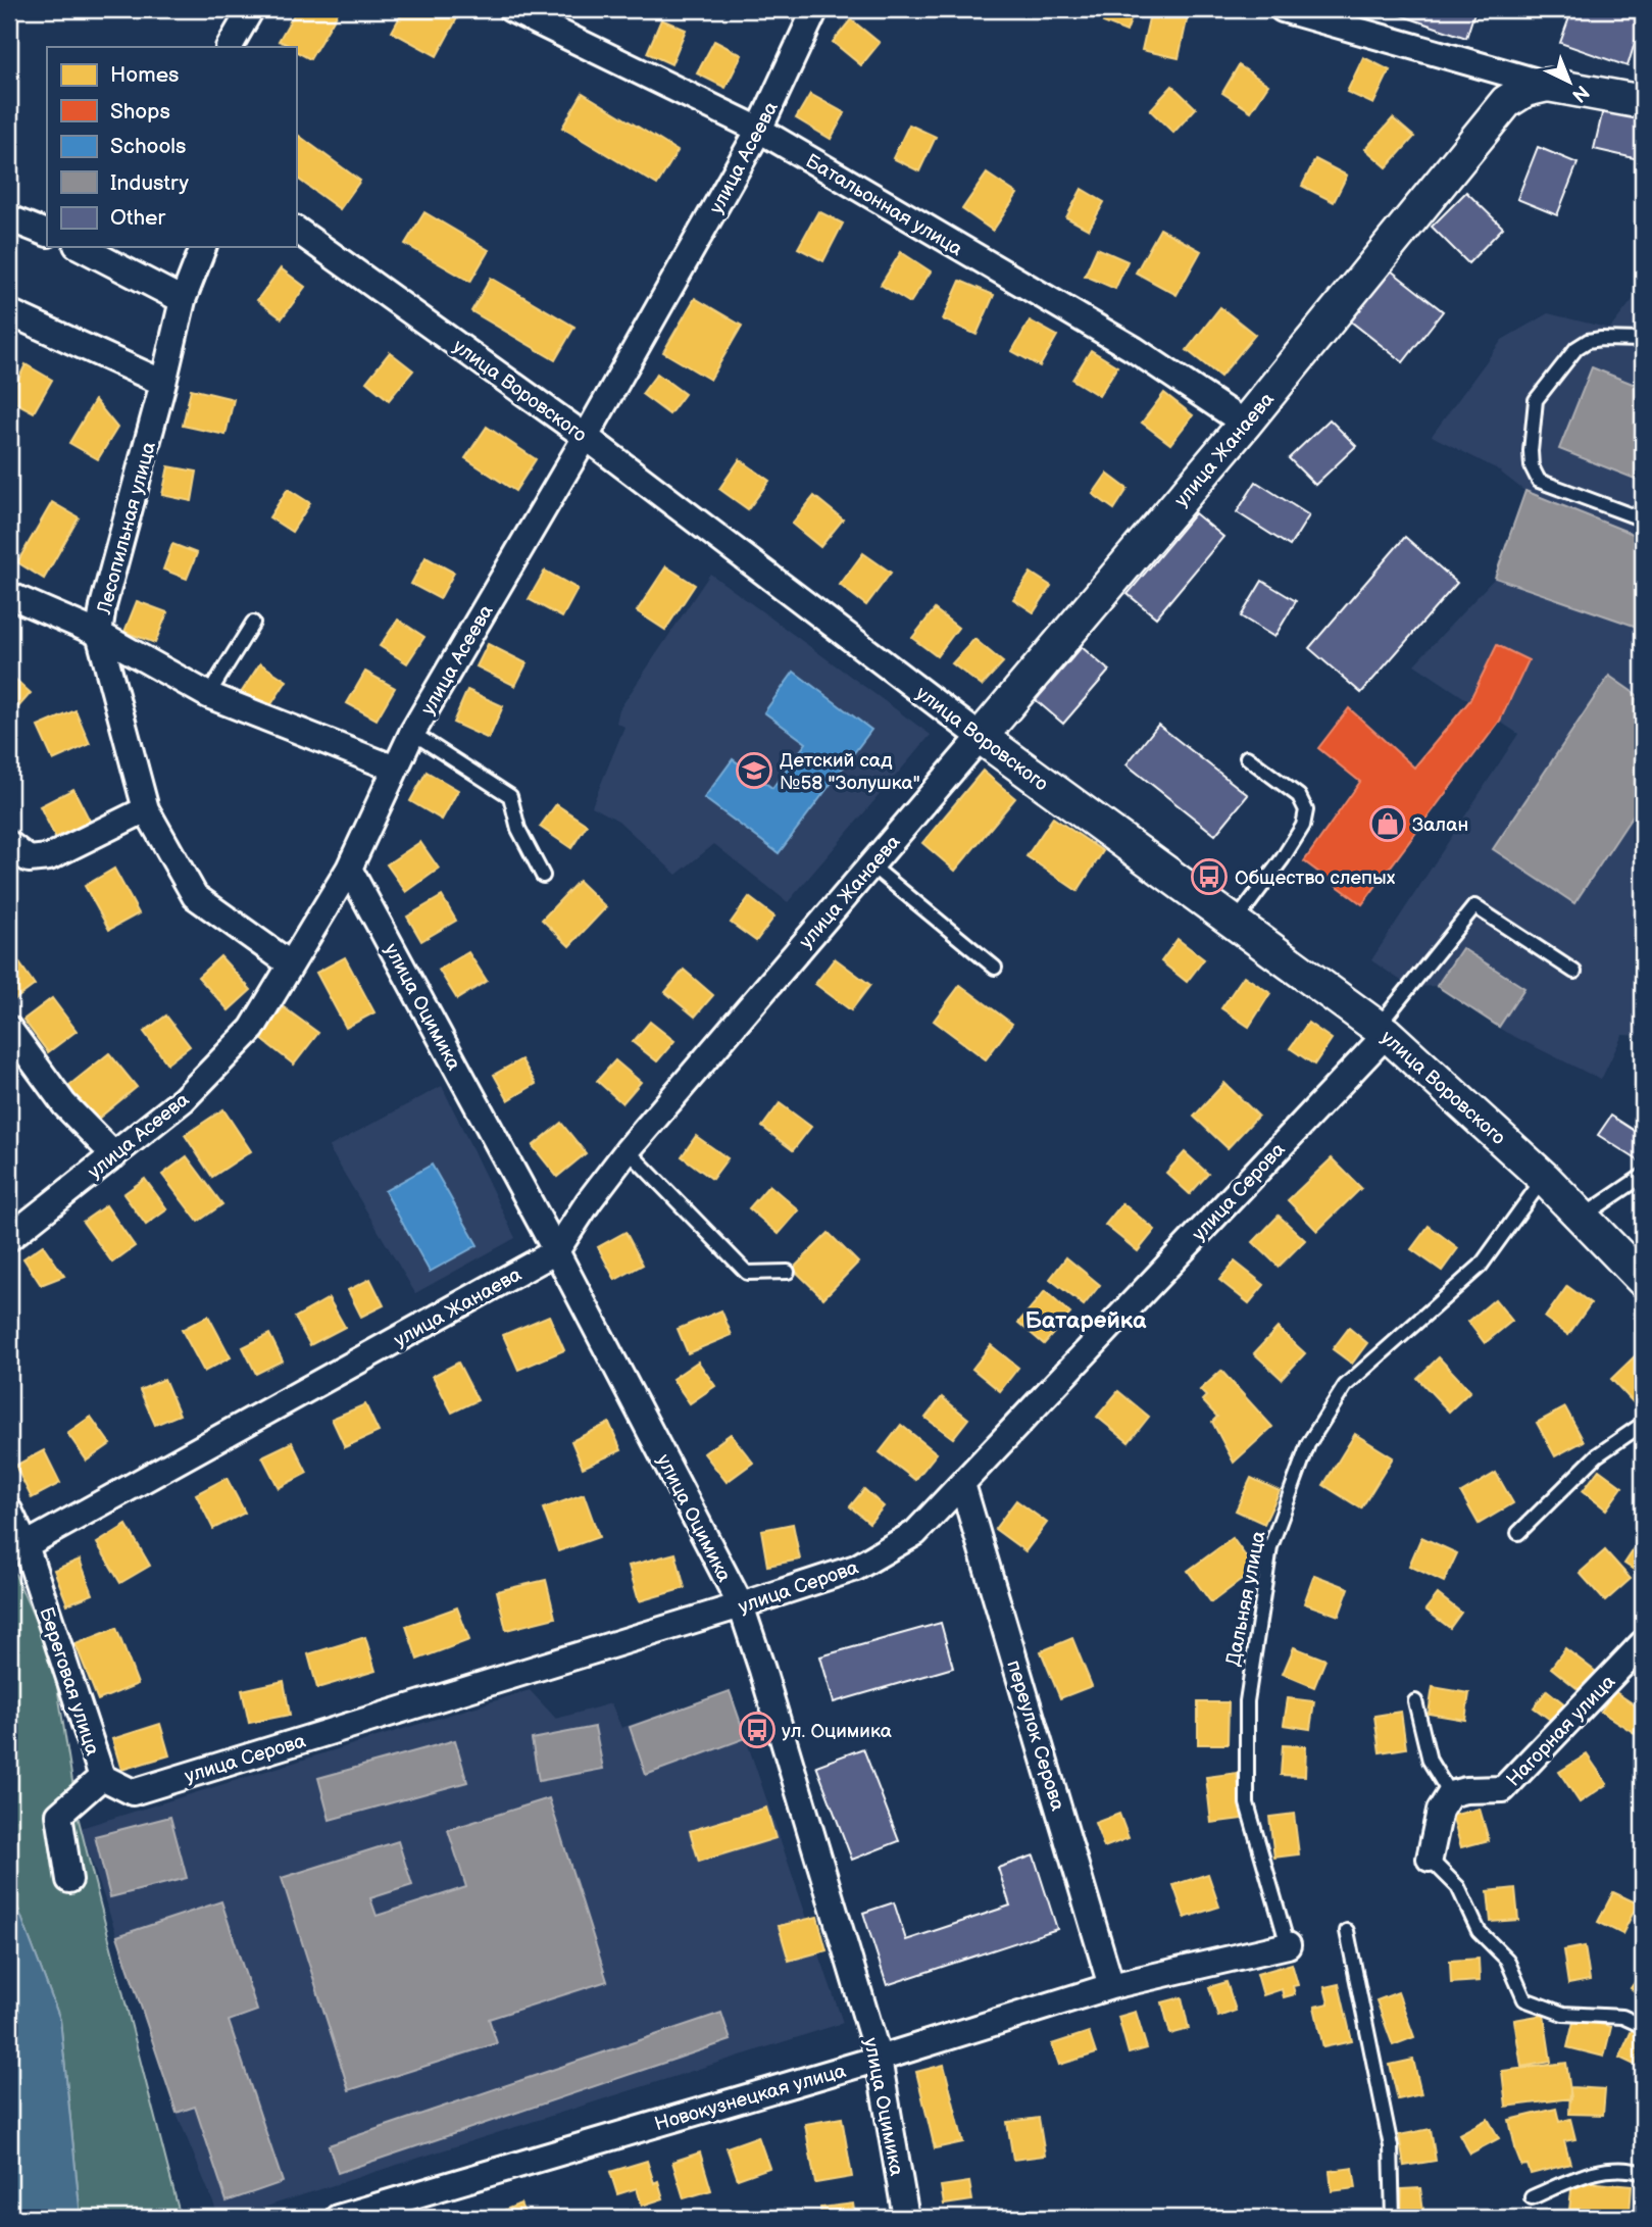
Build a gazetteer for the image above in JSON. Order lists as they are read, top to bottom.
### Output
{
  "streets": {
    "street": [
      "улица Асеева",
      "Батальонная улица",
      "улица Воровского",
      "улица Жанаева",
      "Лесопильная улица",
      "улица Оцимика",
      "улица Серова",
      "Береговая улица",
      "Нагорная улица",
      "переулок Серова",
      "Новокузнецкая улица"
    ],
    "lane": ["Дальняя улица"]
  },
  "crossings": [
    ["улица Асеева", "Батальонная улица"],
    ["улица Асеева", "улица Воровского"],
    ["улица Асеева", "Лесопильная улица"],
    ["улица Асеева", "улица Оцимика"],
    ["Батальонная улица", "улица Жанаева"],
    ["улица Воровского", "улица Жанаева"],
    ["улица Воровского", "улица Серова"],
    ["улица Воровского", "Дальняя улица"],
    ["улица Жанаева", "улица Оцимика"],
    ["улица Жанаева", "Береговая улица"],
    ["улица Оцимика", "улица Серова"],
    ["улица Оцимика", "Новокузнецкая улица"],
    ["улица Серова", "Береговая улица"],
    ["улица Серова", "переулок Серова"],
    ["Дальняя улица", "Новокузнецкая улица"],
    ["переулок Серова", "Новокузнецкая улица"]
  ],
  "districts": ["Батарейка"],
  "places": {
    "school or university": ["Детский сад №58 \"Золушка\""],
    "shop": ["Залан"],
    "bus stop": ["Общество слепых", "ул. Оцимика"]
  },
  "legend": [
    "Homes",
    "Shops",
    "Schools",
    "Industry",
    "Other"
  ],
  "north": "bottom right"
}
